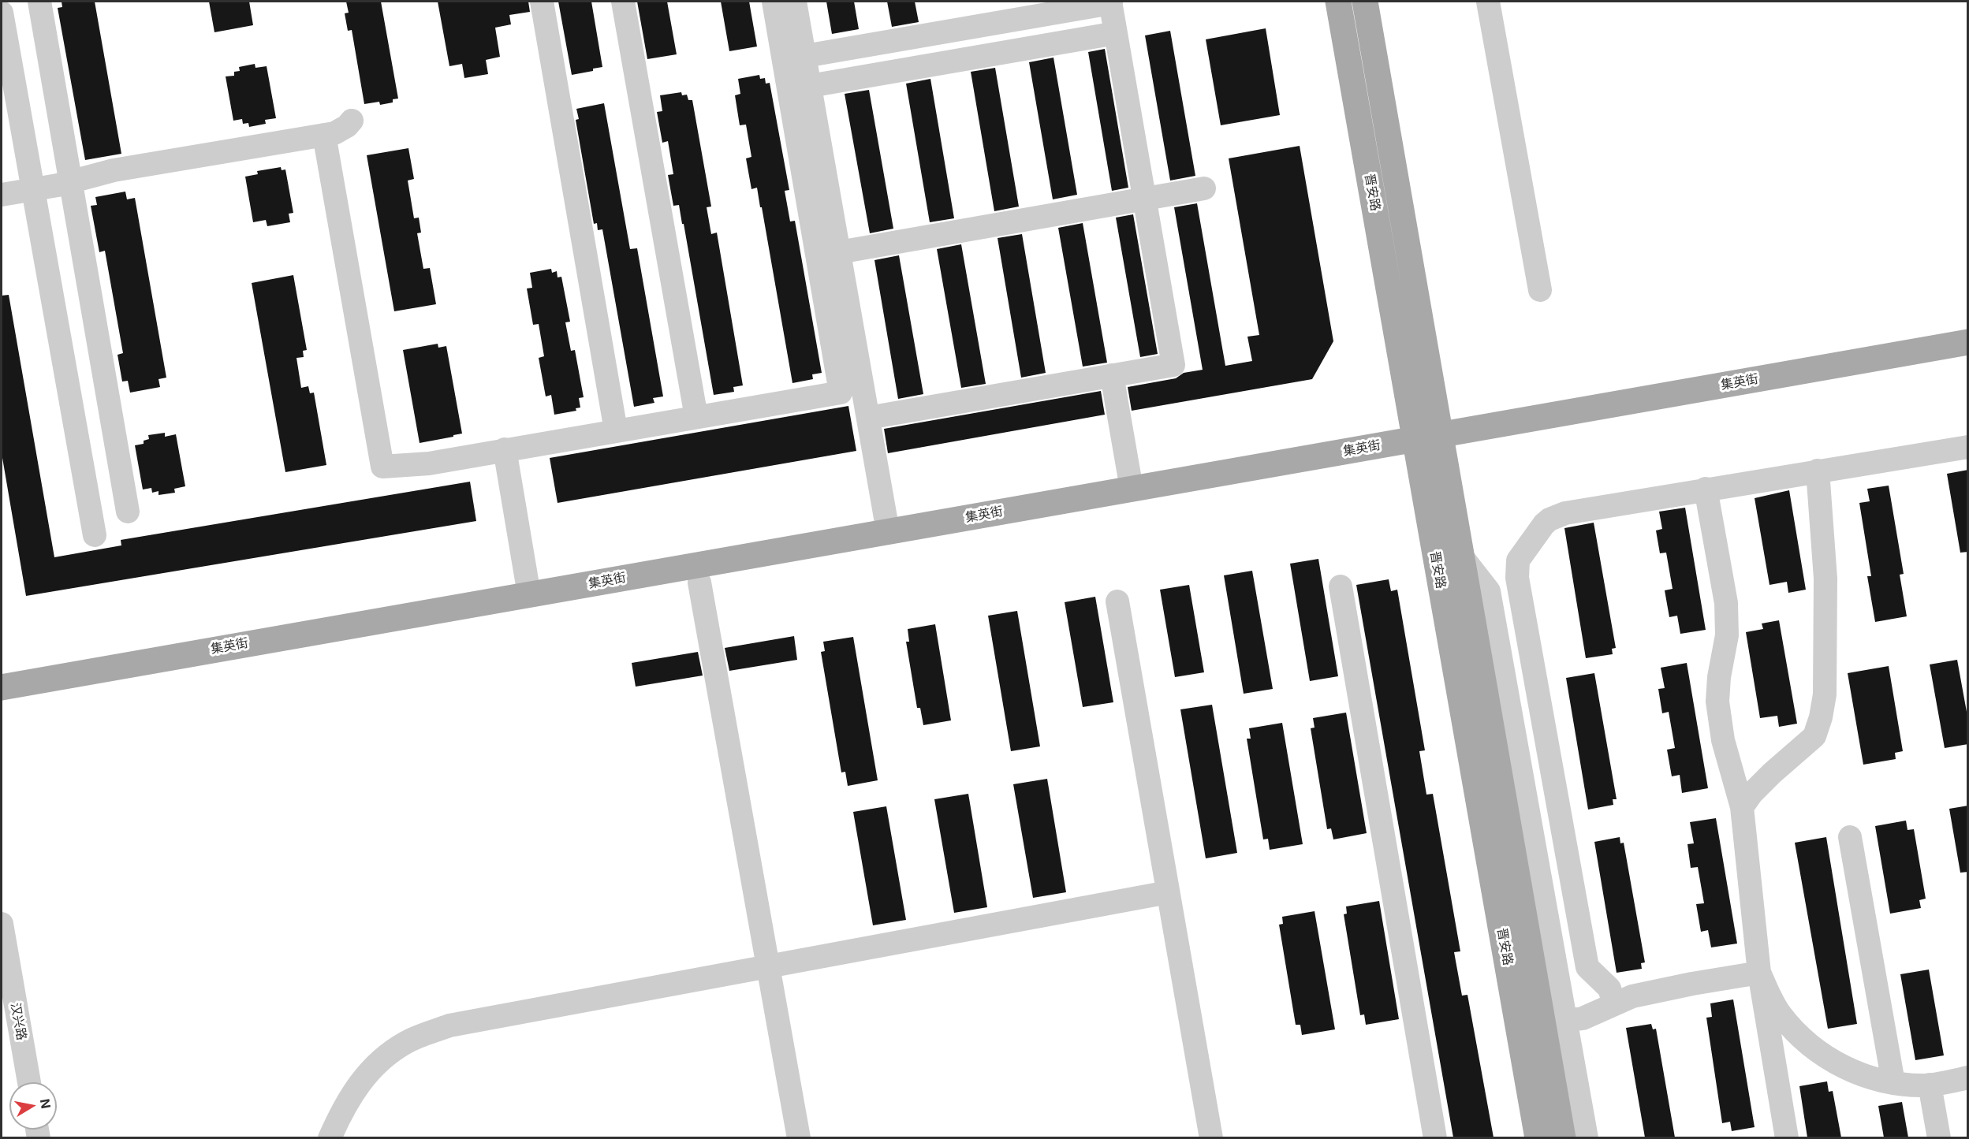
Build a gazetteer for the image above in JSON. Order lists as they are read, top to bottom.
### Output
{
  "streets": {
    "main road": ["晋安路", "集英街"],
    "street": ["汉兴路"]
  },
  "crossings": [
    ["晋安路", "集英街"]
  ],
  "north": "right"
}
